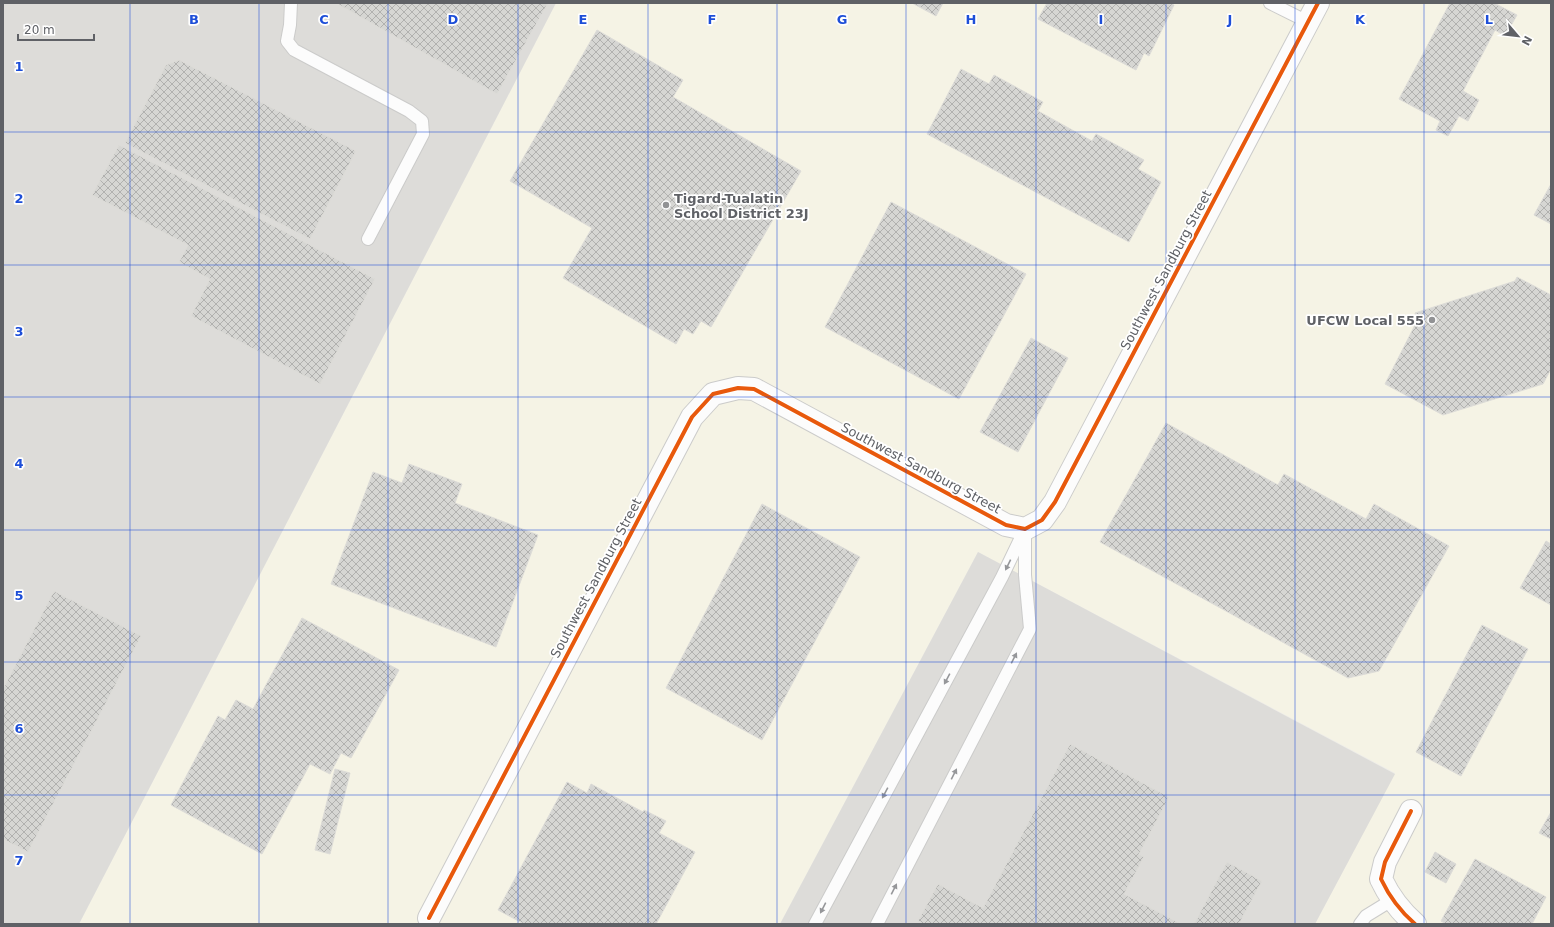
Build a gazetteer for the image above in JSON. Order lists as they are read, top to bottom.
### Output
{
  "streets": {
    "street": ["Southwest Sandburg Street"]
  },
  "places": ["Tigard-Tualatin School District 23J", "UFCW Local 555"],
  "scale_bar": "20 m",
  "north": "bottom right",
  "grid": {
    "columns": [
      "B",
      "C",
      "D",
      "E",
      "F",
      "G",
      "H",
      "I",
      "J",
      "K",
      "L"
    ],
    "rows": [
      "1",
      "2",
      "3",
      "4",
      "5",
      "6",
      "7"
    ]
  }
}
